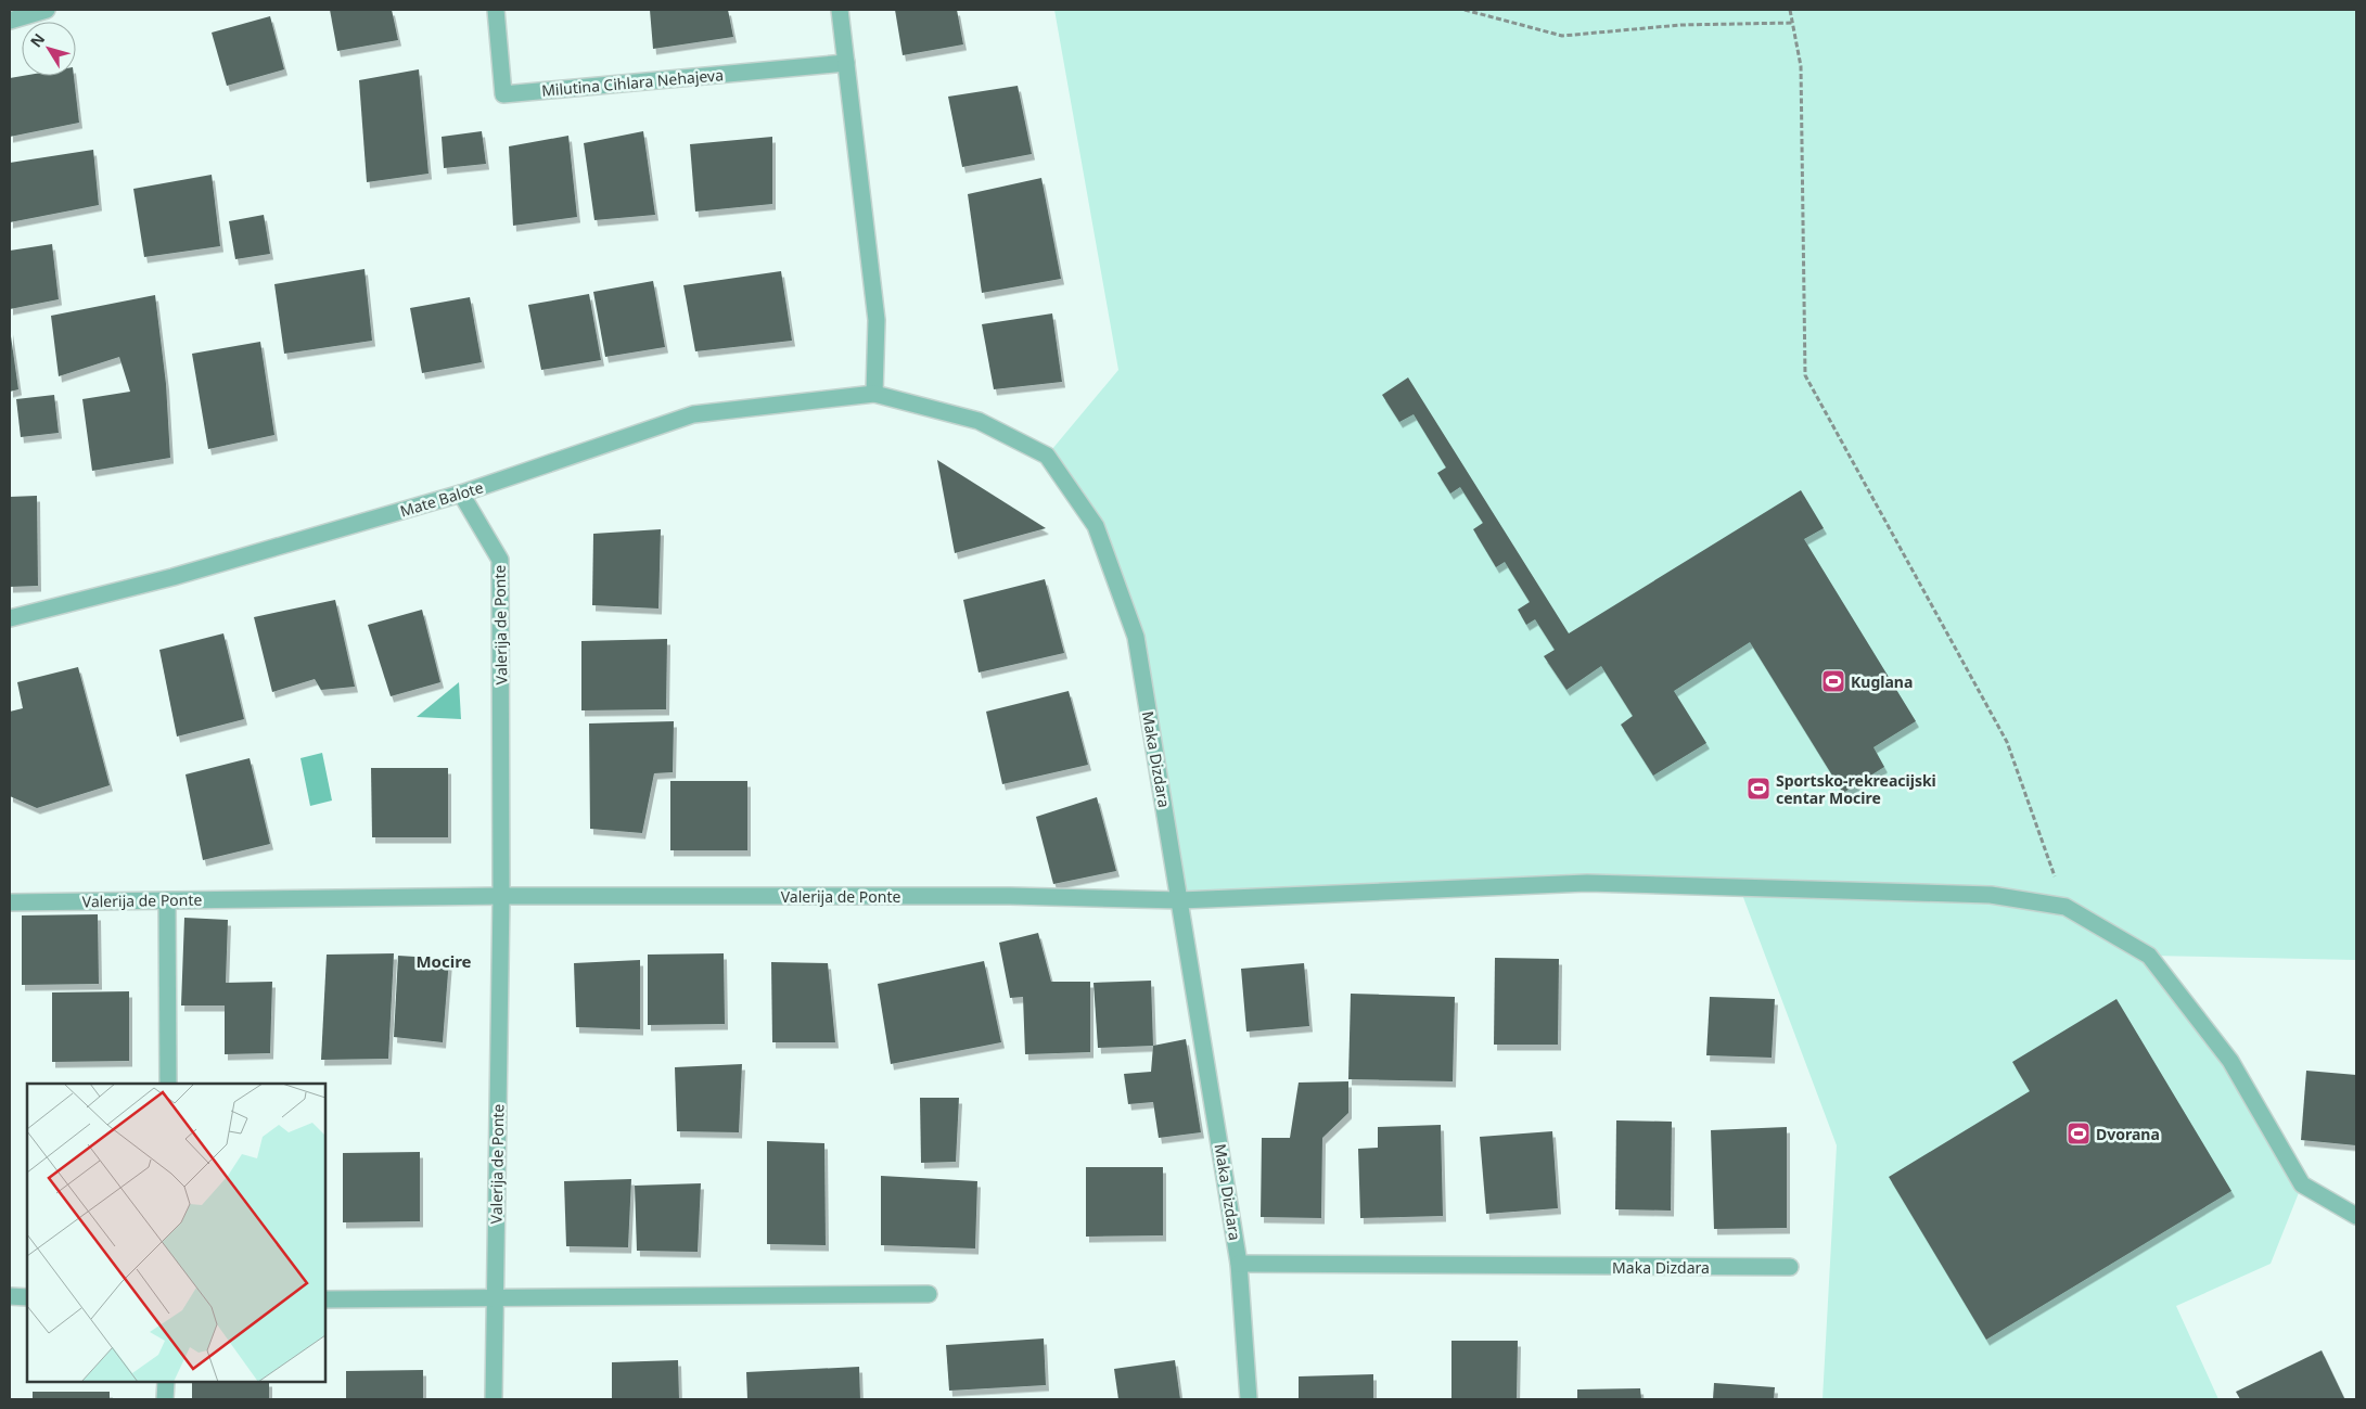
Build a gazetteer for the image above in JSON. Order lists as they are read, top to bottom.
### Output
{
  "streets": {
    "street": [
      "Milutina Cihlara Nehajeva",
      "Mate Balote",
      "Valerija de Ponte",
      "Maka Dizdara"
    ]
  },
  "crossings": [
    ["Mate Balote", "Valerija de Ponte"],
    ["Mate Balote", "Maka Dizdara"],
    ["Valerija de Ponte", "Maka Dizdara"]
  ],
  "districts": ["Mocire"],
  "places": {
    "sports": ["Kuglana", "Sportsko-rekreacijski centar Mocire", "Dvorana"]
  },
  "north": "top left"
}
